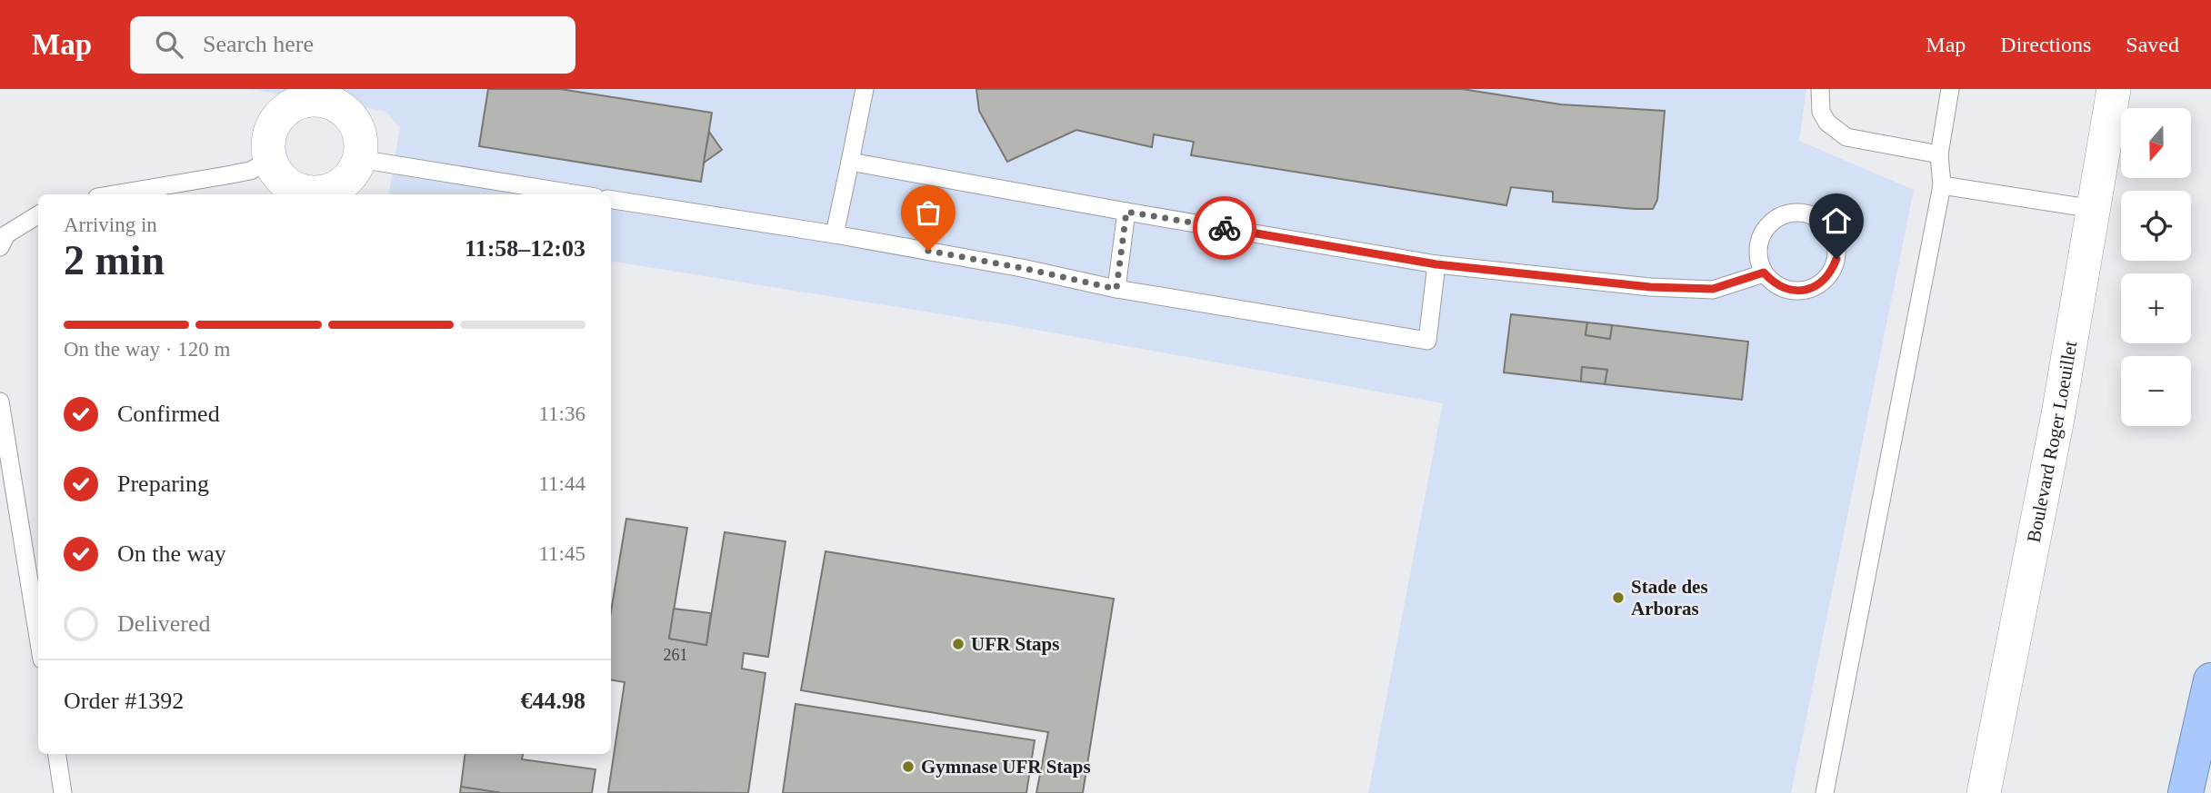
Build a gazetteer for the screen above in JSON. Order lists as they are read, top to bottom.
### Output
{
  "streets": {
    "street": ["Boulevard Roger Loeuillet"]
  },
  "places": ["Stade des Arboras", "UFR Staps", "Gymnase UFR Staps"],
  "house_numbers": ["261"],
  "north": "bottom",
  "page": {
    "header": "Map",
    "search": "Search here",
    "nav": ["Map", "Directions", "Saved"],
    "map_buttons": ["+", "−"],
    "heading": ["2 min", "Arriving in", "11:58–12:03"],
    "panel": ["Order #1392", "€44.98"],
    "bar": "On the way · 120 m",
    "list": [
      ["Confirmed", "11:36"],
      ["Preparing", "11:44"],
      ["On the way", "11:45"],
      "Delivered"
    ]
  }
}
